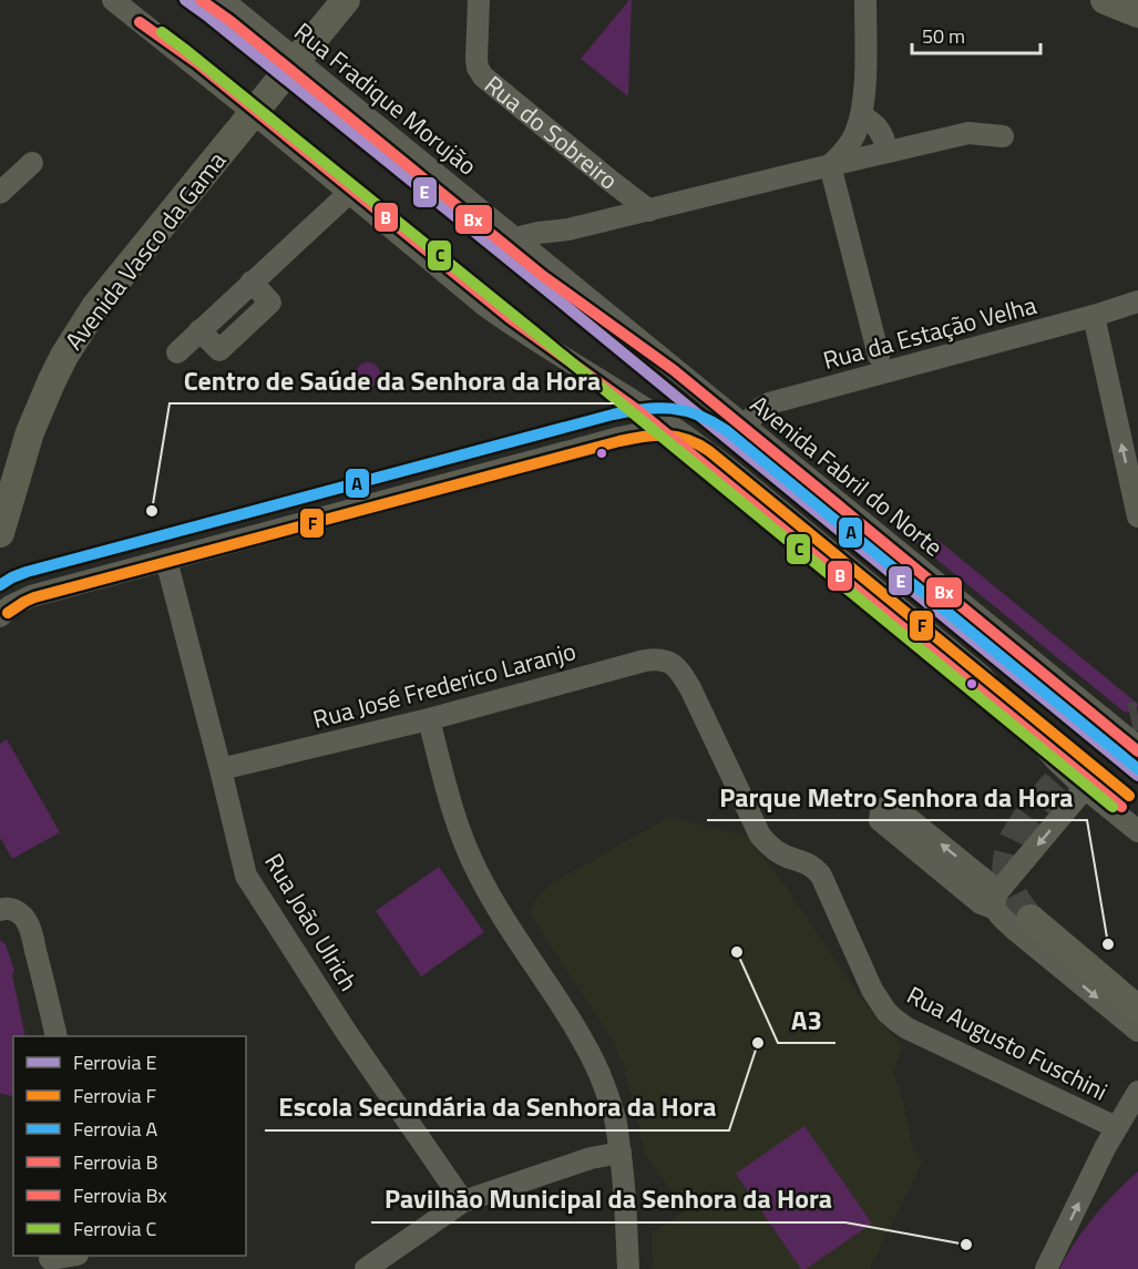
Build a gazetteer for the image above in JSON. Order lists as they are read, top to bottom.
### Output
{
  "streets": {
    "main road": ["Avenida Vasco da Gama"],
    "street": [
      "Rua Fradique Morujão",
      "Rua do Sobreiro",
      "Rua da Estação Velha",
      "Avenida Fabril do Norte",
      "Rua José Frederico Laranjo",
      "Rua João Ulrich",
      "Rua Augusto Fuschini"
    ]
  },
  "crossings": [
    ["Rua Fradique Morujão", "Avenida Fabril do Norte"],
    ["Rua da Estação Velha", "Avenida Fabril do Norte"],
    ["Rua José Frederico Laranjo", "Rua João Ulrich"],
    ["Rua José Frederico Laranjo", "Rua Augusto Fuschini"]
  ],
  "places": [
    "Centro de Saúde da Senhora da Hora",
    "Parque Metro Senhora da Hora",
    "A3",
    "Escola Secundária da Senhora da Hora",
    "Pavilhão Municipal da Senhora da Hora"
  ],
  "lines": [
    "rail line E",
    "rail line Bx",
    "rail line B",
    "rail line C",
    "rail line A",
    "rail line F"
  ],
  "legend": [
    "Ferrovia E",
    "Ferrovia F",
    "Ferrovia A",
    "Ferrovia B",
    "Ferrovia Bx",
    "Ferrovia C"
  ],
  "scale_bar": "50 m"
}
